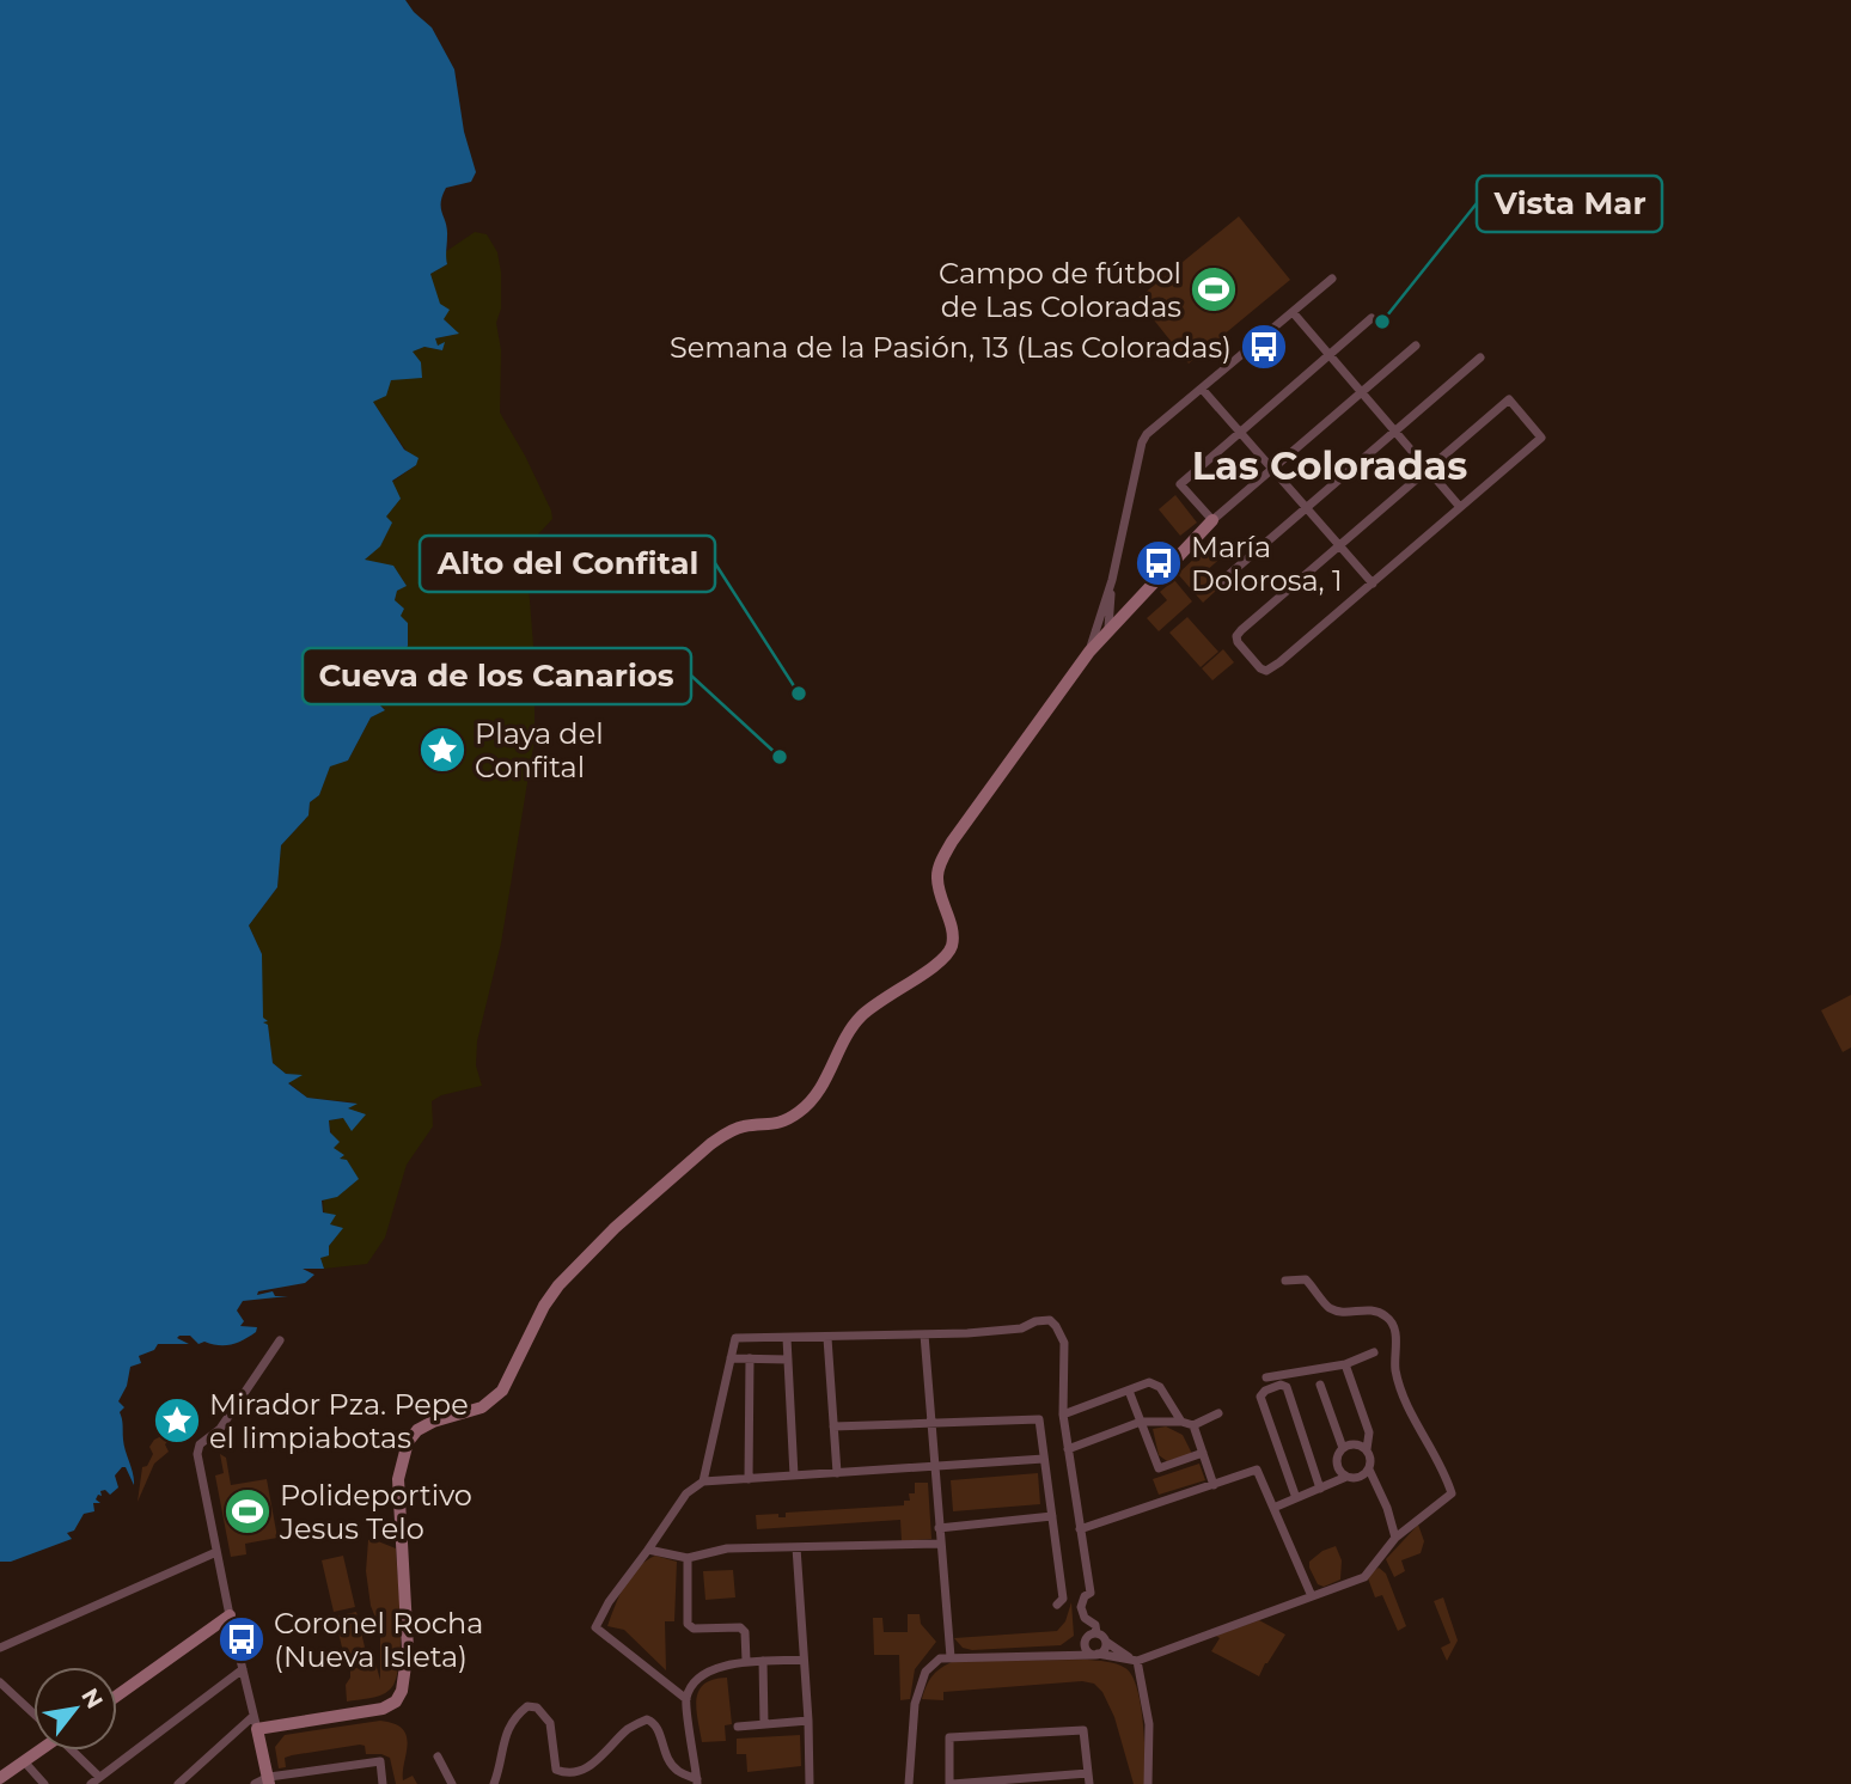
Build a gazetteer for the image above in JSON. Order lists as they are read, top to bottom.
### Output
{
  "districts": ["Las Coloradas"],
  "places": {
    "sports": ["Campo de fútbol de Las Coloradas", "Polideportivo Jesus Telo"],
    "other": ["Vista Mar", "Alto del Confital", "Cueva de los Canarios"],
    "bus stop": ["Semana de la Pasión, 13 (Las Coloradas)", "María Dolorosa, 1", "Coronel Rocha (Nueva Isleta)"],
    "place": ["Playa del Confital", "Mirador Pza. Pepe el limpiabotas"]
  },
  "north": "top right"
}
